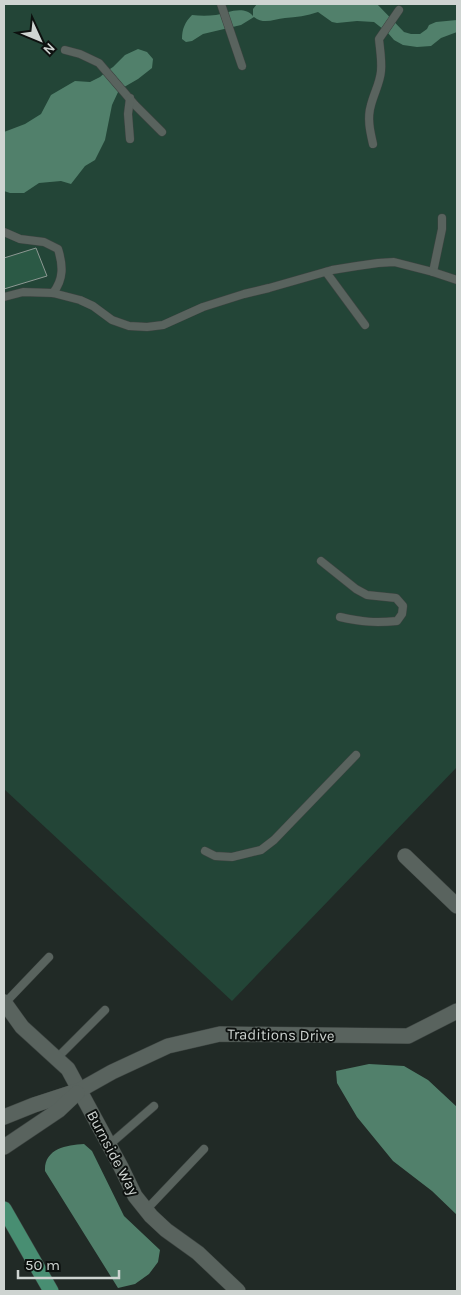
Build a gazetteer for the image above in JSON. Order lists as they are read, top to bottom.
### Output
{
  "streets": {
    "street": ["Traditions Drive", "Burnside Way"]
  },
  "crossings": [
    ["Traditions Drive", "Burnside Way"]
  ],
  "scale_bar": "50 m",
  "north": "bottom right"
}
